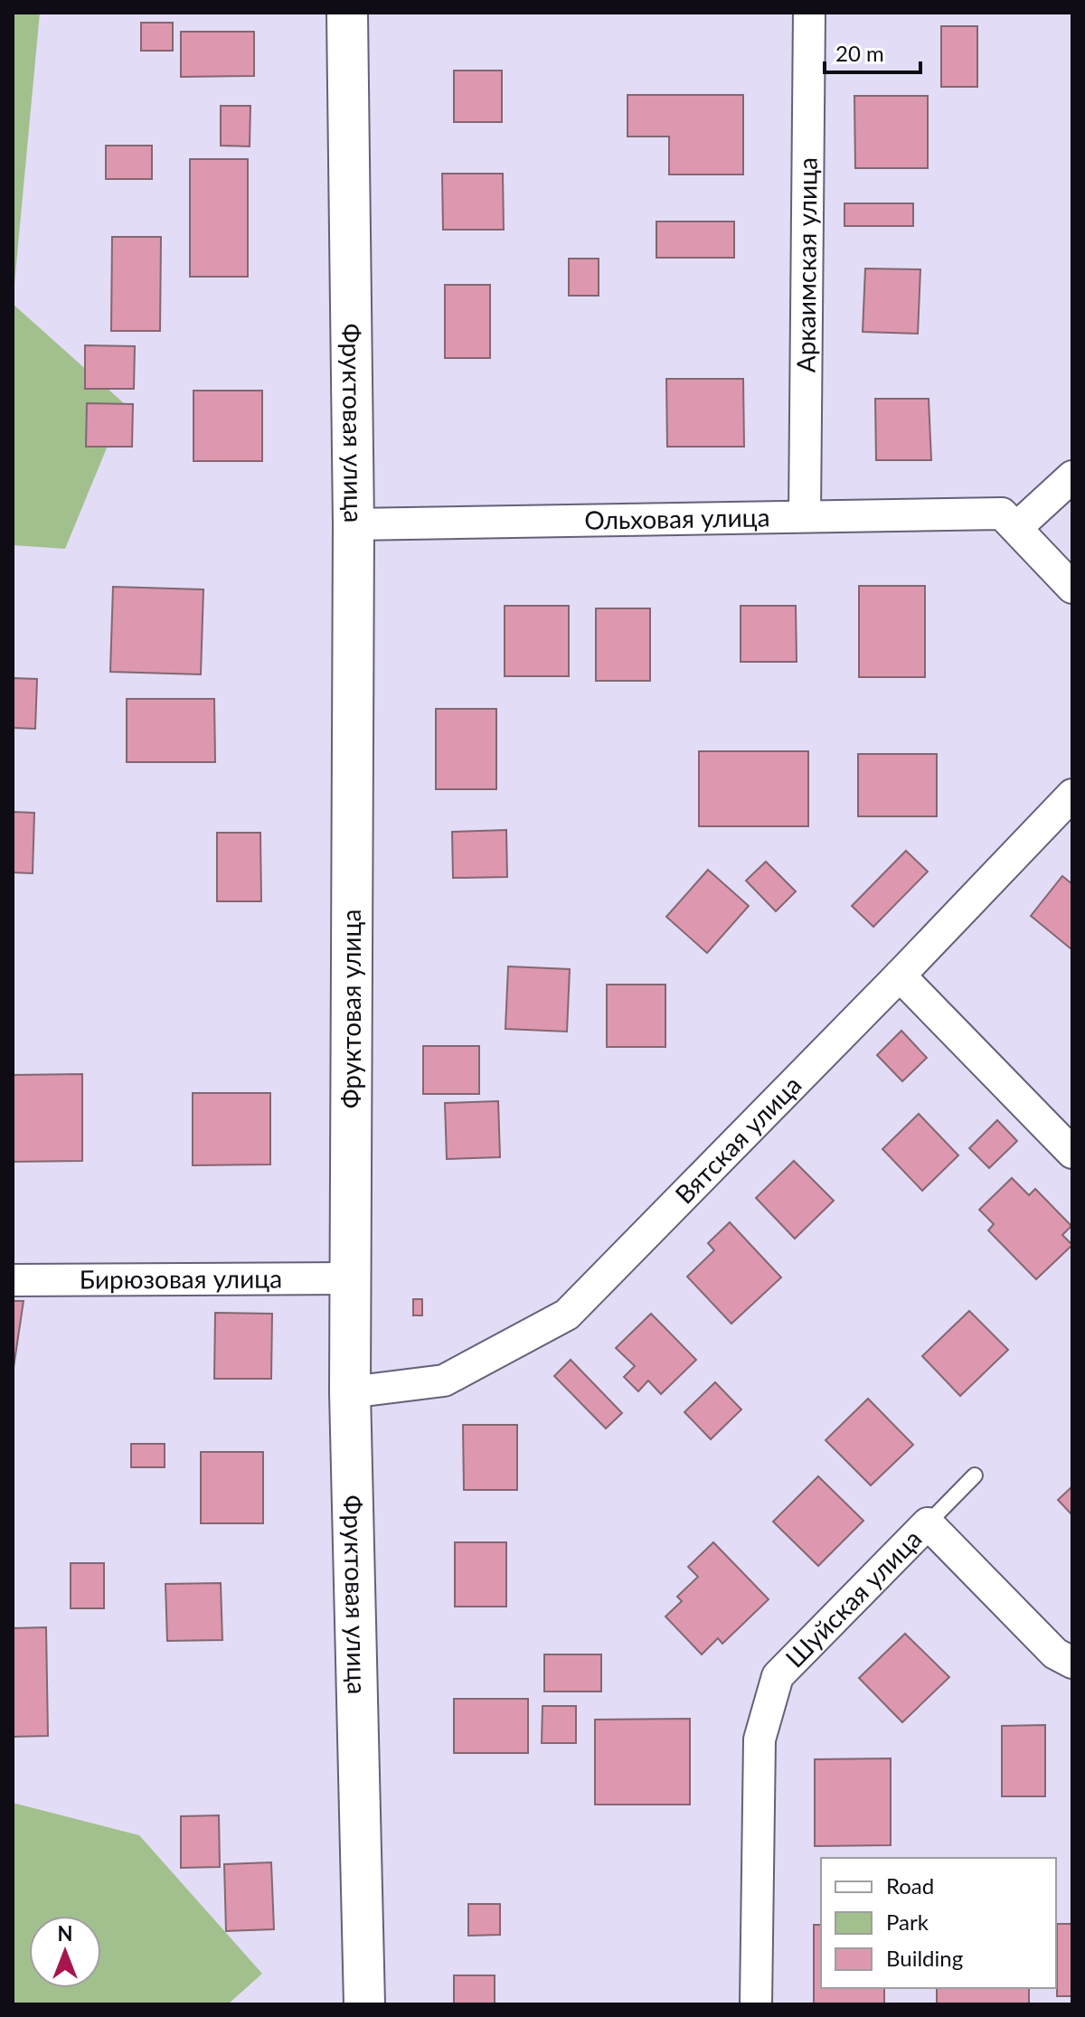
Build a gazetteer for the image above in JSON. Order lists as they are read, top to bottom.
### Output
{
  "streets": {
    "street": [
      "Аркаимская улица",
      "Фруктовая улица",
      "Ольховая улица",
      "Вятская улица",
      "Бирюзовая улица",
      "Шуйская улица"
    ]
  },
  "crossings": [
    ["Аркаимская улица", "Ольховая улица"],
    ["Фруктовая улица", "Ольховая улица"],
    ["Фруктовая улица", "Вятская улица"],
    ["Фруктовая улица", "Бирюзовая улица"]
  ],
  "legend": ["Road", "Park", "Building"],
  "scale_bar": "20 m",
  "north": "top"
}
